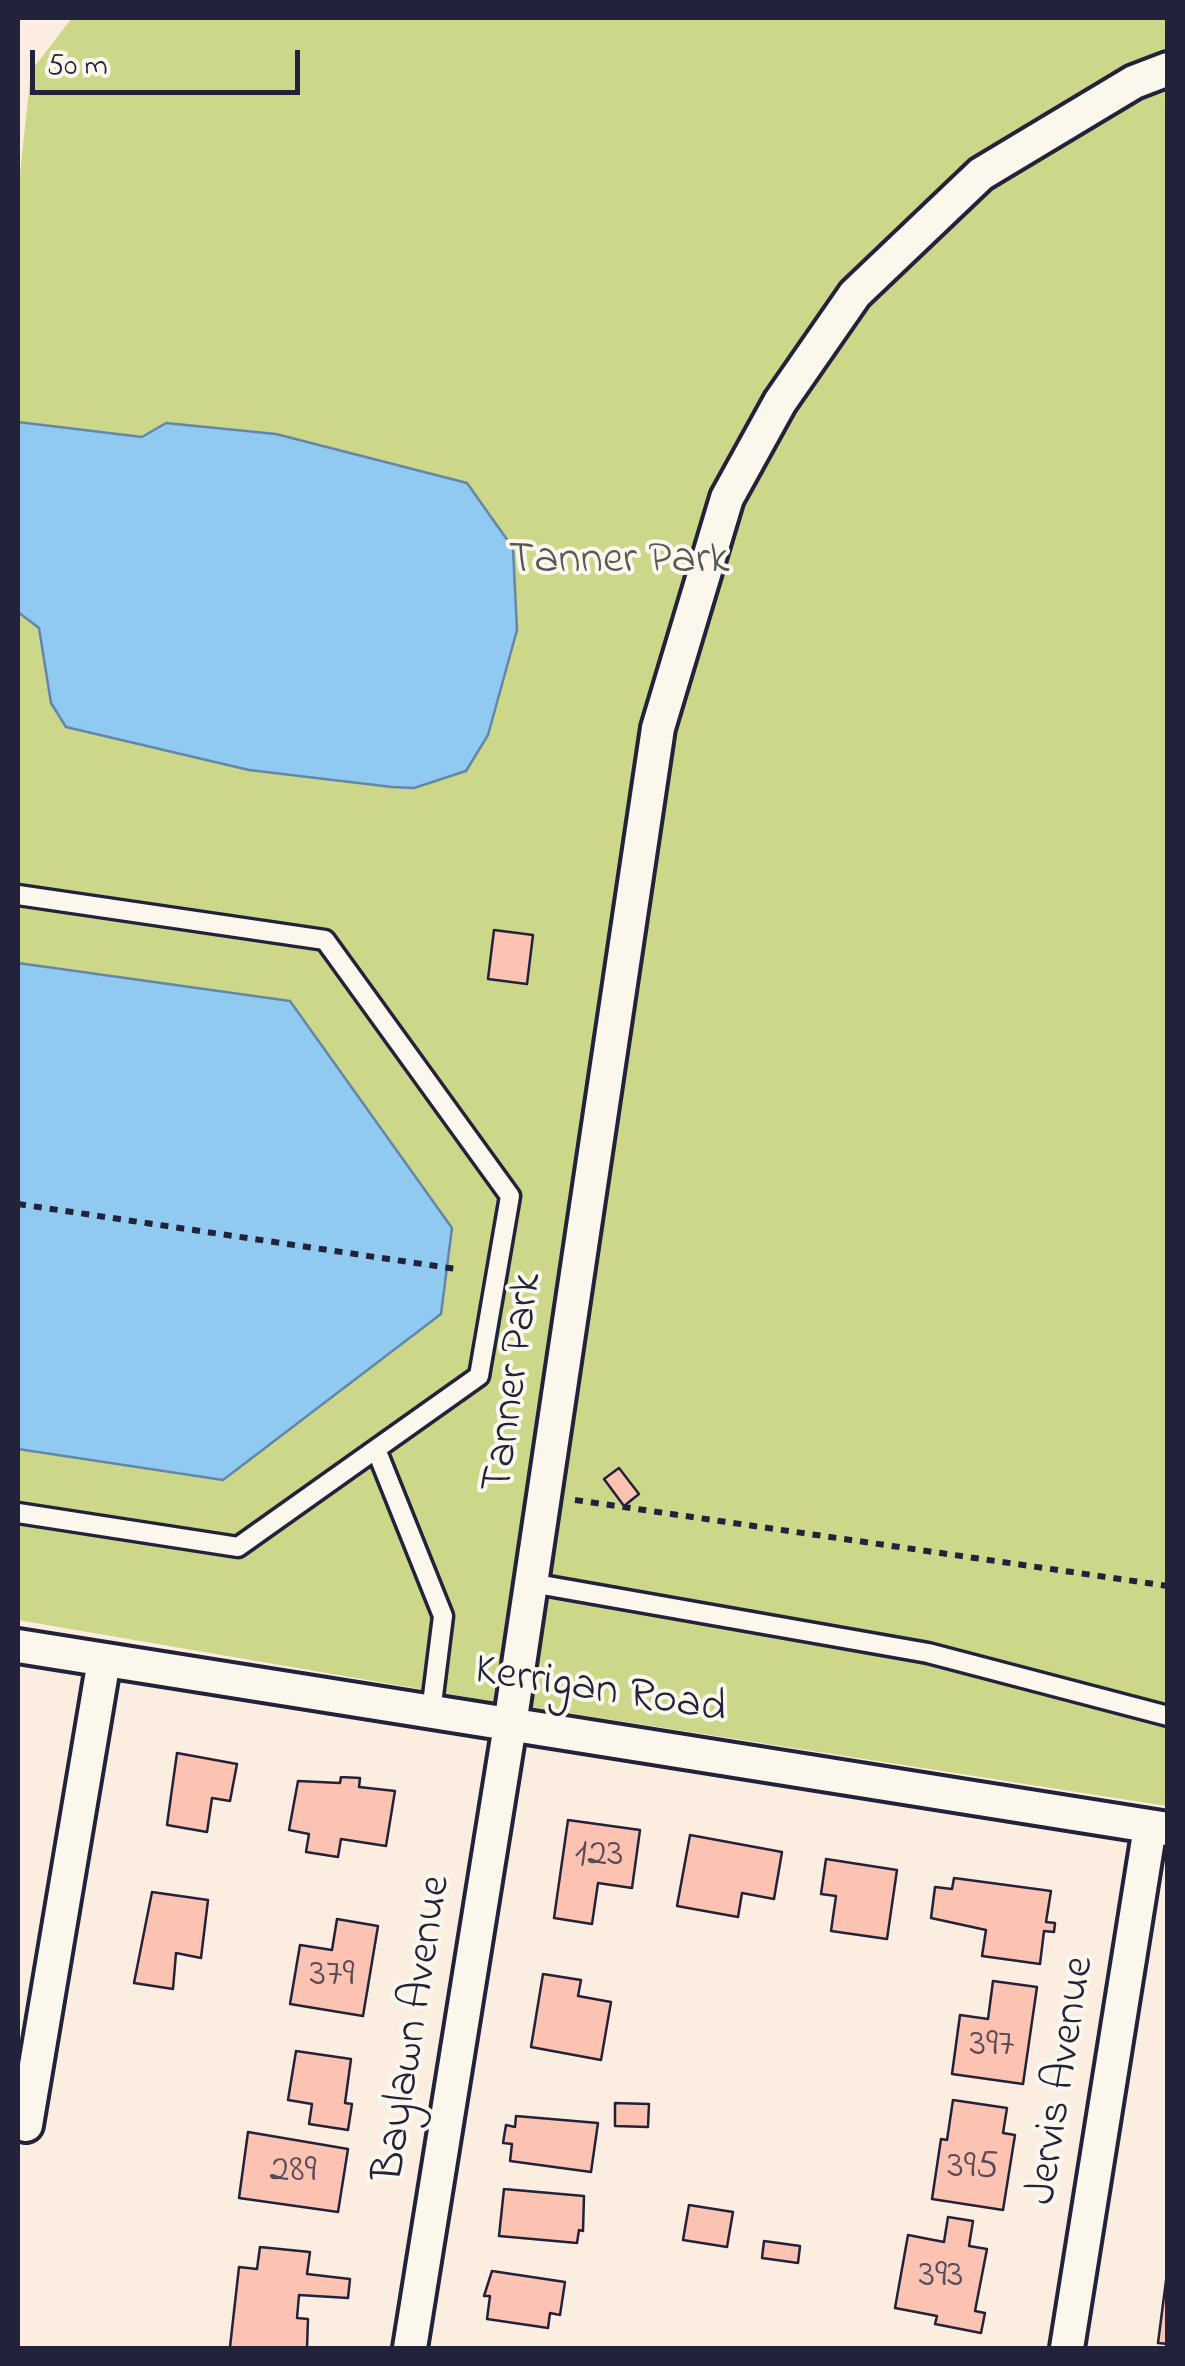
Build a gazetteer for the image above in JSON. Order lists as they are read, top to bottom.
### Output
{
  "streets": {
    "street": [
      "Tanner Park",
      "Kerrigan Road",
      "Baylawn Avenue",
      "Jervis Avenue"
    ]
  },
  "crossings": [
    ["Tanner Park", "Kerrigan Road"],
    ["Tanner Park", "Baylawn Avenue"],
    ["Kerrigan Road", "Baylawn Avenue"],
    ["Kerrigan Road", "Jervis Avenue"]
  ],
  "parks": ["Tanner Park"],
  "house_numbers": [
    "123",
    "379",
    "397",
    "395",
    "289",
    "393"
  ],
  "scale_bar": "50 m"
}
